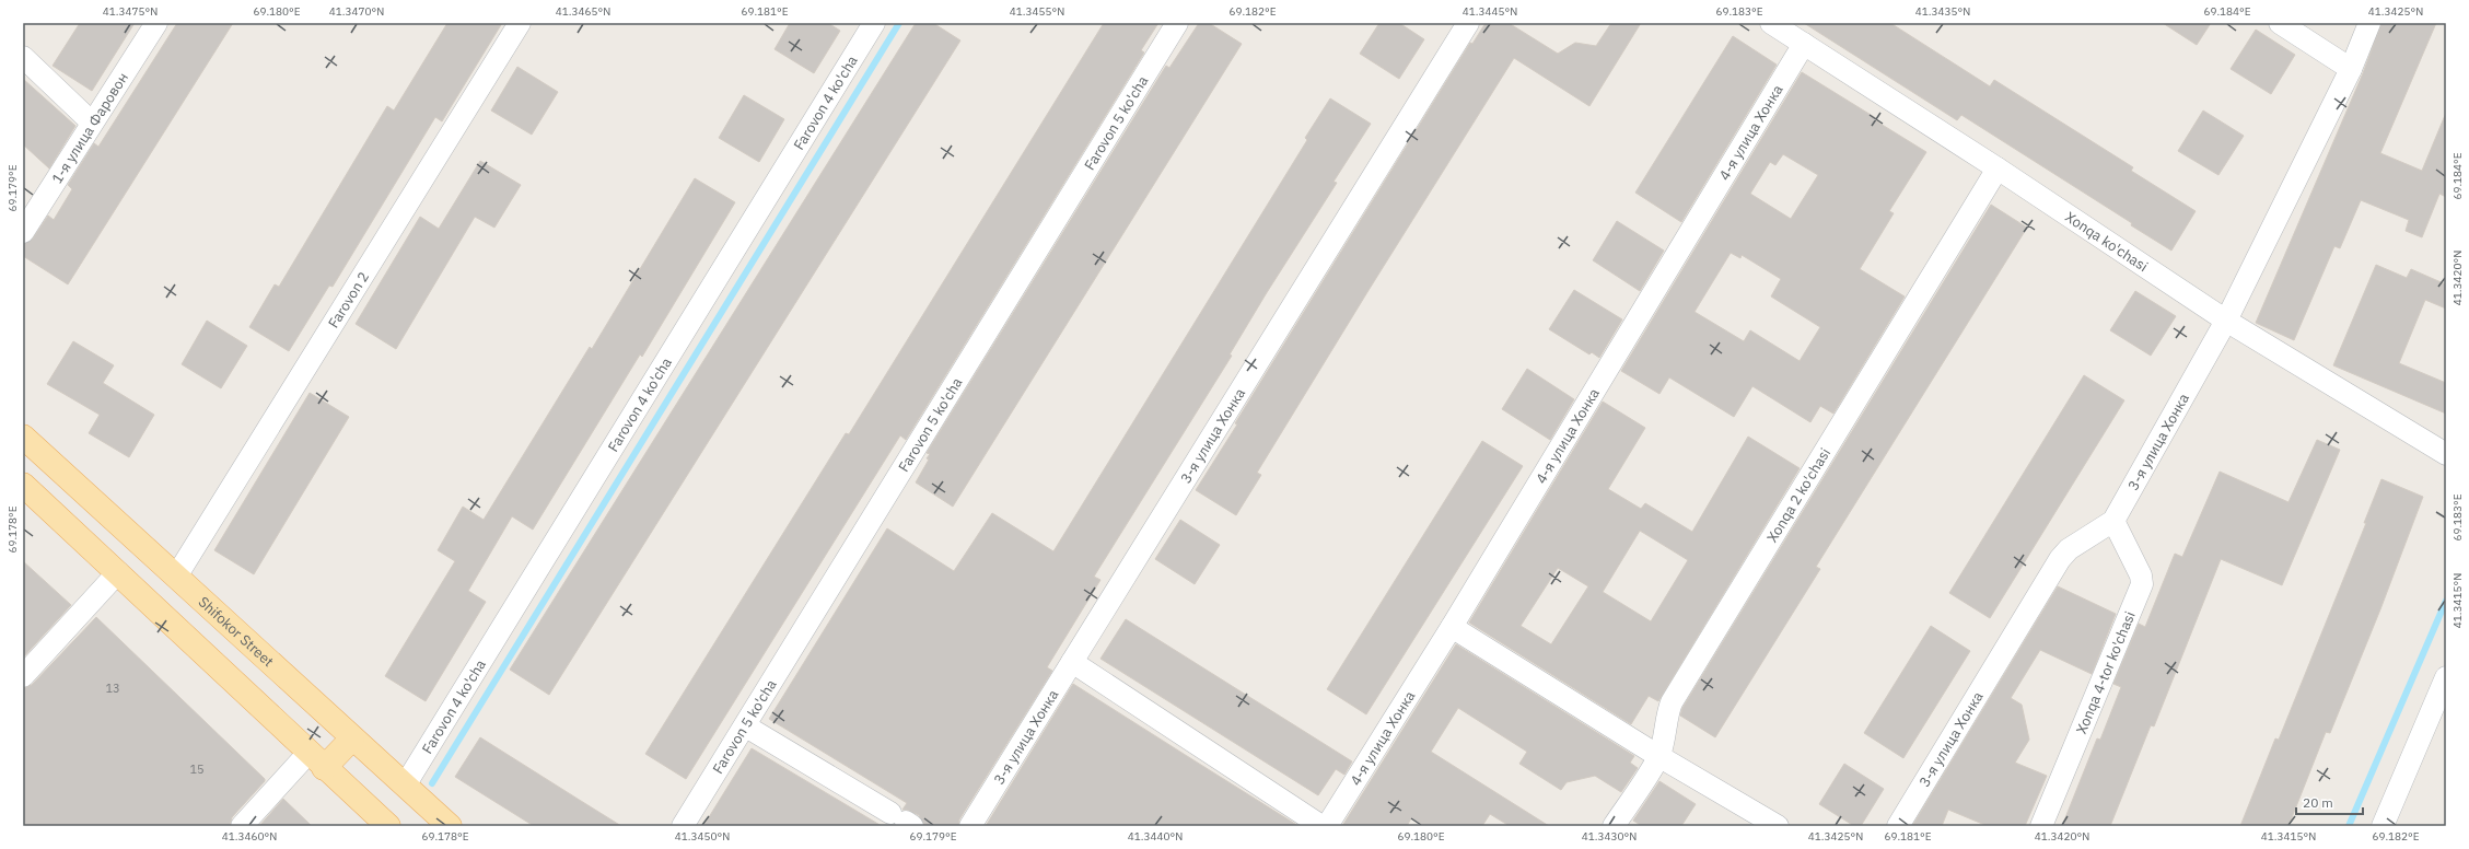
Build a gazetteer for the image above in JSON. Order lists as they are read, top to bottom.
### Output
{
  "streets": {
    "main road": ["Shifokor Street"],
    "street": [
      "Farovon 4 ko'cha",
      "Farovon 5 ko'cha",
      "1-я улица Фаровон",
      "4-я улица Хонка",
      "Xonqa ko'chasi",
      "Farovon 2",
      "3-я улица Хонка",
      "Xonqa 2 ko'chasi",
      "Xonqa 4-tor ko'chasi"
    ]
  },
  "crossings": [
    ["Farovon 4 ko'cha", "Shifokor Street"],
    ["4-я улица Хонка", "Xonqa ko'chasi"],
    ["Xonqa ko'chasi", "3-я улица Хонка"],
    ["Xonqa ko'chasi", "Xonqa 2 ko'chasi"],
    ["Farovon 2", "Shifokor Street"],
    ["3-я улица Хонка", "Xonqa 4-tor ko'chasi"]
  ],
  "house_numbers": ["13", "15"],
  "scale_bar": "20 m",
  "coordinates": [
    "41.3475°N",
    "69.180°E",
    "41.3470°N",
    "41.3465°N",
    "69.181°E",
    "41.3455°N",
    "69.182°E",
    "41.3445°N",
    "69.183°E",
    "41.3435°N",
    "69.184°E",
    "41.3425°N",
    "69.179°E",
    "41.3420°N",
    "69.178°E",
    "41.3415°N",
    "41.3460°N",
    "41.3450°N",
    "41.3440°N",
    "41.3430°N"
  ]
}
